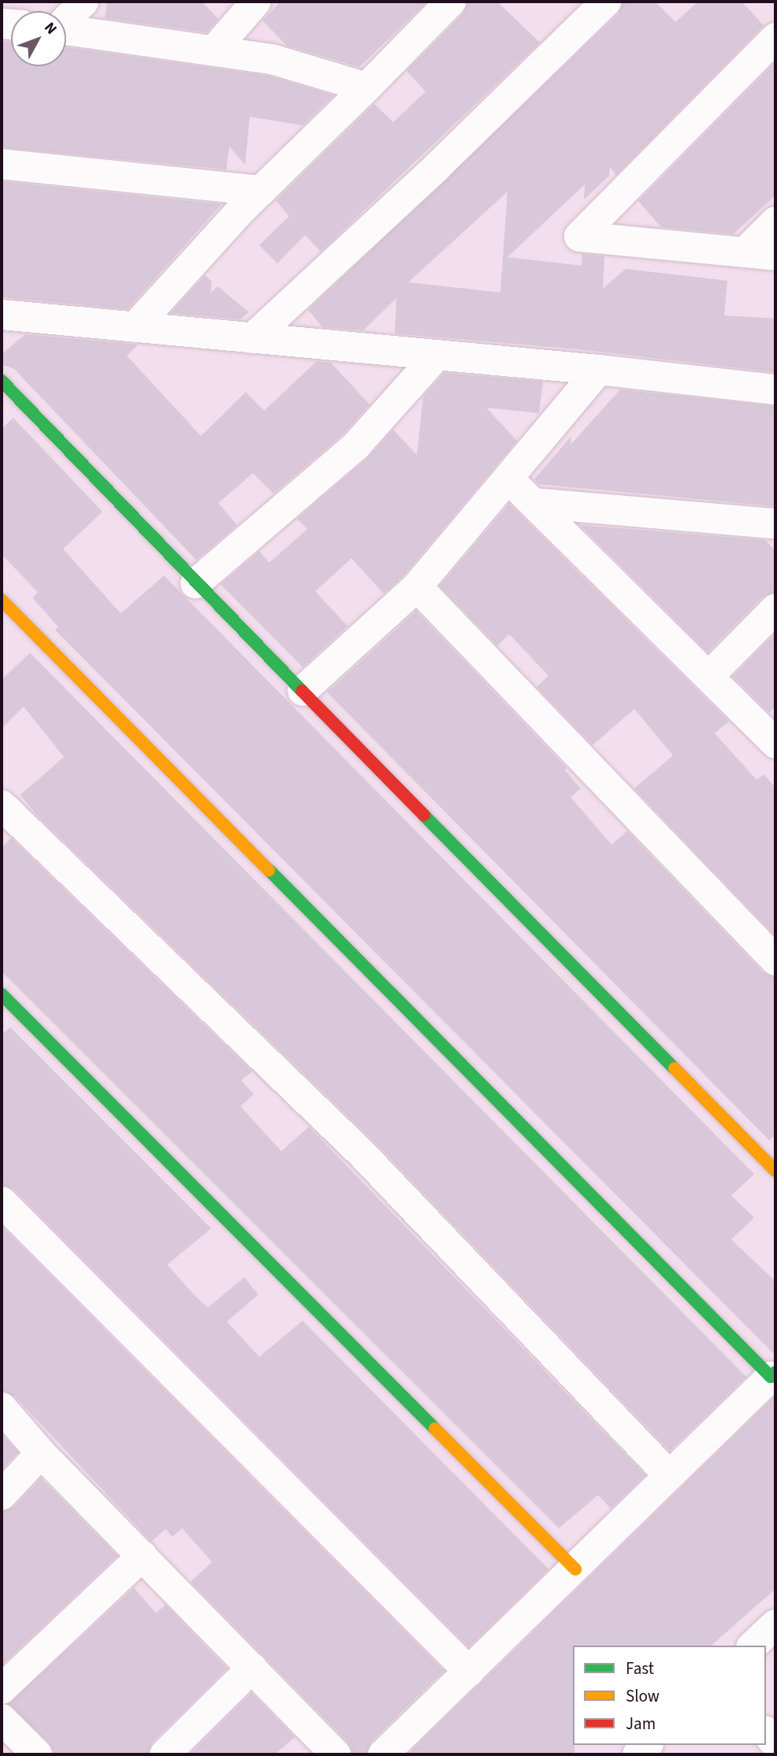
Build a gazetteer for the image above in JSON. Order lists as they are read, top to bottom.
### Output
{
  "legend": ["Fast", "Slow", "Jam"],
  "north": "top right"
}
